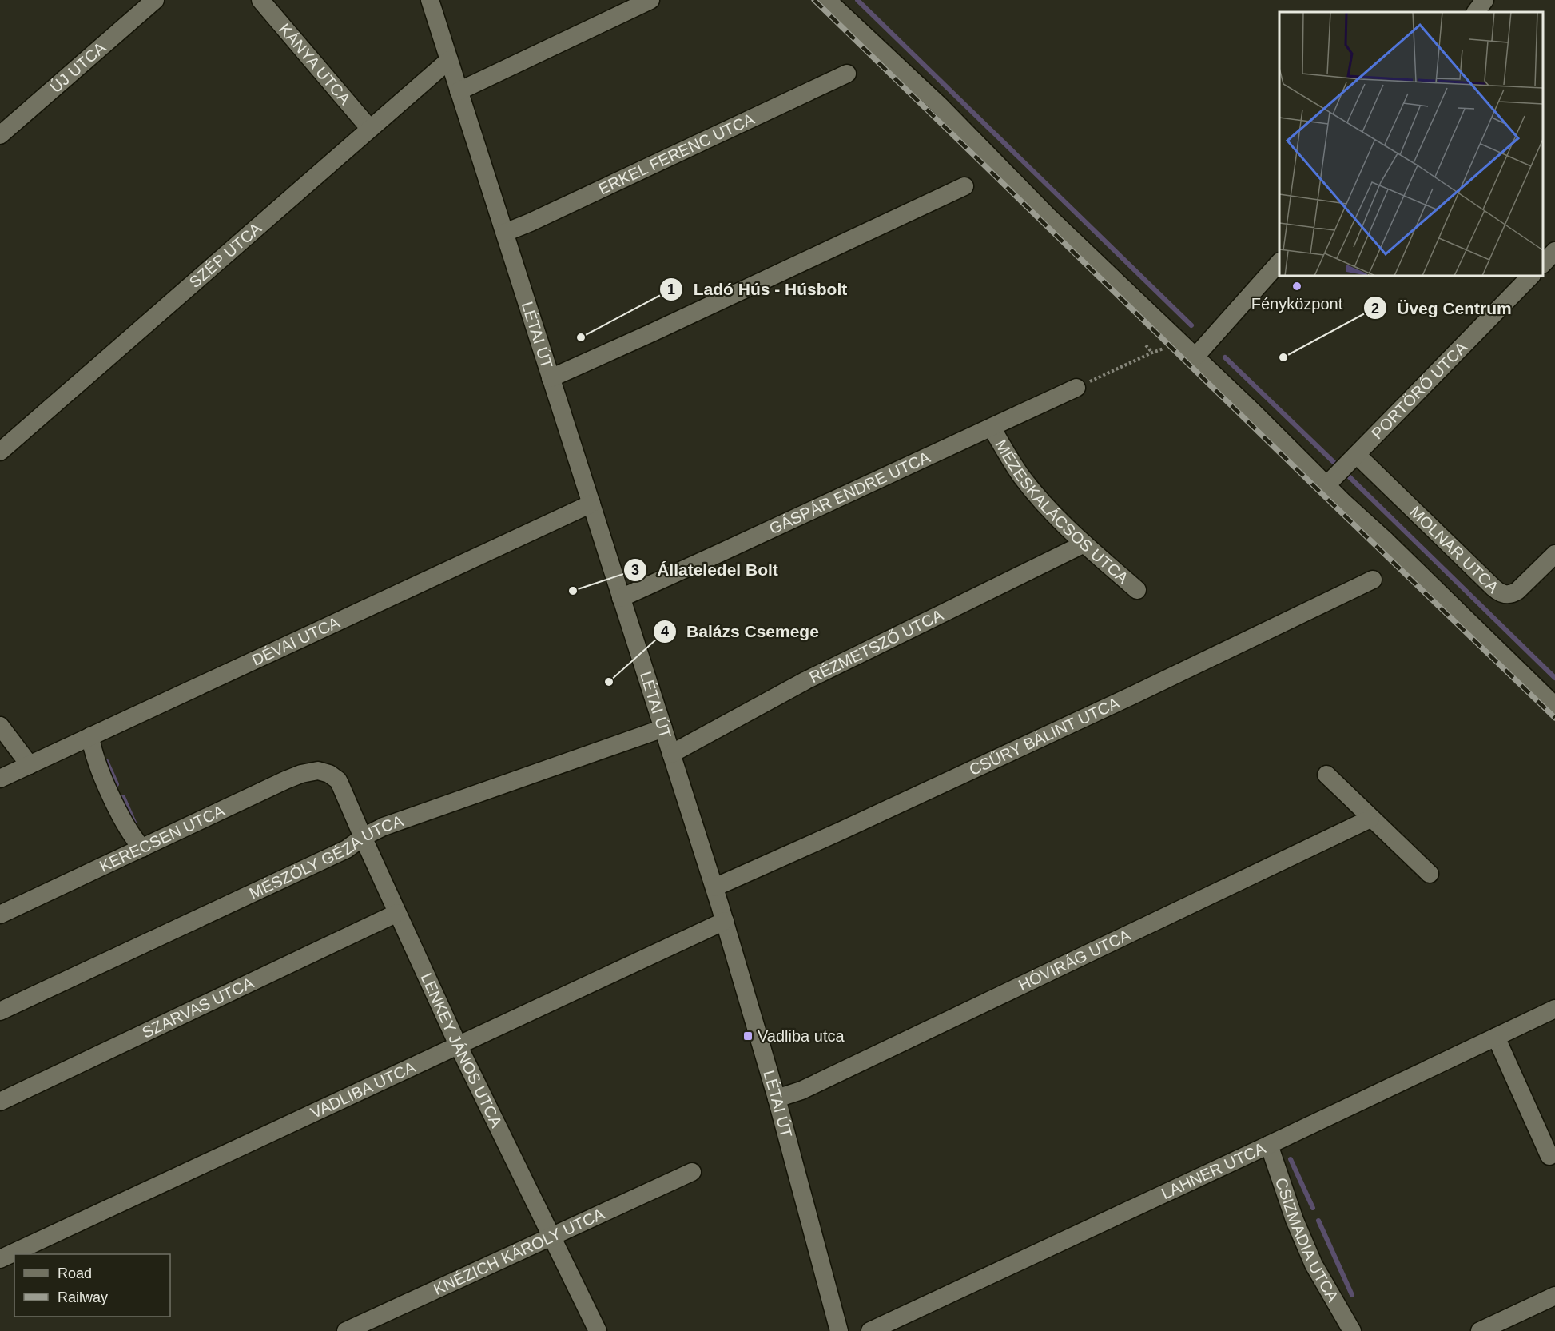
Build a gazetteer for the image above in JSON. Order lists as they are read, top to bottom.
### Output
{
  "streets": {
    "street": [
      "KÁNYA UTCA",
      "ÚJ UTCA",
      "ERKEL FERENC UTCA",
      "SZÉP UTCA",
      "LÉTAI ÚT",
      "PORTÖRŐ UTCA",
      "GÁSPÁR ENDRE UTCA",
      "MÉZESKALÁCSOS UTCA",
      "MOLNÁR UTCA",
      "DÉVAI UTCA",
      "RÉZMETSZŐ UTCA",
      "CSŰRY BÁLINT UTCA",
      "KERECSEN UTCA",
      "MÉSZÖLY GÉZA UTCA",
      "HÓVIRÁG UTCA",
      "SZARVAS UTCA",
      "LENKEY JÁNOS UTCA",
      "VADLIBA UTCA",
      "LAHNER UTCA",
      "CSIZMADIA UTCA",
      "KNÉZICH KÁROLY UTCA"
    ]
  },
  "crossings": [
    ["KÁNYA UTCA", "SZÉP UTCA"],
    ["ERKEL FERENC UTCA", "LÉTAI ÚT"],
    ["SZÉP UTCA", "LÉTAI ÚT"],
    ["LÉTAI ÚT", "GÁSPÁR ENDRE UTCA"],
    ["LÉTAI ÚT", "DÉVAI UTCA"],
    ["LÉTAI ÚT", "RÉZMETSZŐ UTCA"],
    ["LÉTAI ÚT", "CSŰRY BÁLINT UTCA"],
    ["LÉTAI ÚT", "MÉSZÖLY GÉZA UTCA"],
    ["LÉTAI ÚT", "HÓVIRÁG UTCA"],
    ["LÉTAI ÚT", "VADLIBA UTCA"],
    ["PORTÖRŐ UTCA", "MOLNÁR UTCA"],
    ["GÁSPÁR ENDRE UTCA", "MÉZESKALÁCSOS UTCA"],
    ["MÉZESKALÁCSOS UTCA", "RÉZMETSZŐ UTCA"],
    ["KERECSEN UTCA", "LENKEY JÁNOS UTCA"],
    ["MÉSZÖLY GÉZA UTCA", "LENKEY JÁNOS UTCA"],
    ["SZARVAS UTCA", "LENKEY JÁNOS UTCA"],
    ["LENKEY JÁNOS UTCA", "VADLIBA UTCA"],
    ["LENKEY JÁNOS UTCA", "KNÉZICH KÁROLY UTCA"],
    ["LAHNER UTCA", "CSIZMADIA UTCA"]
  ],
  "places": {
    "other": [
      "Fényközpont",
      "Ladó Hús - Húsbolt",
      "Üveg Centrum",
      "Állateledel Bolt",
      "Balázs Csemege"
    ],
    "transit": ["Vadliba utca"]
  },
  "legend": ["Road", "Railway"]
}
